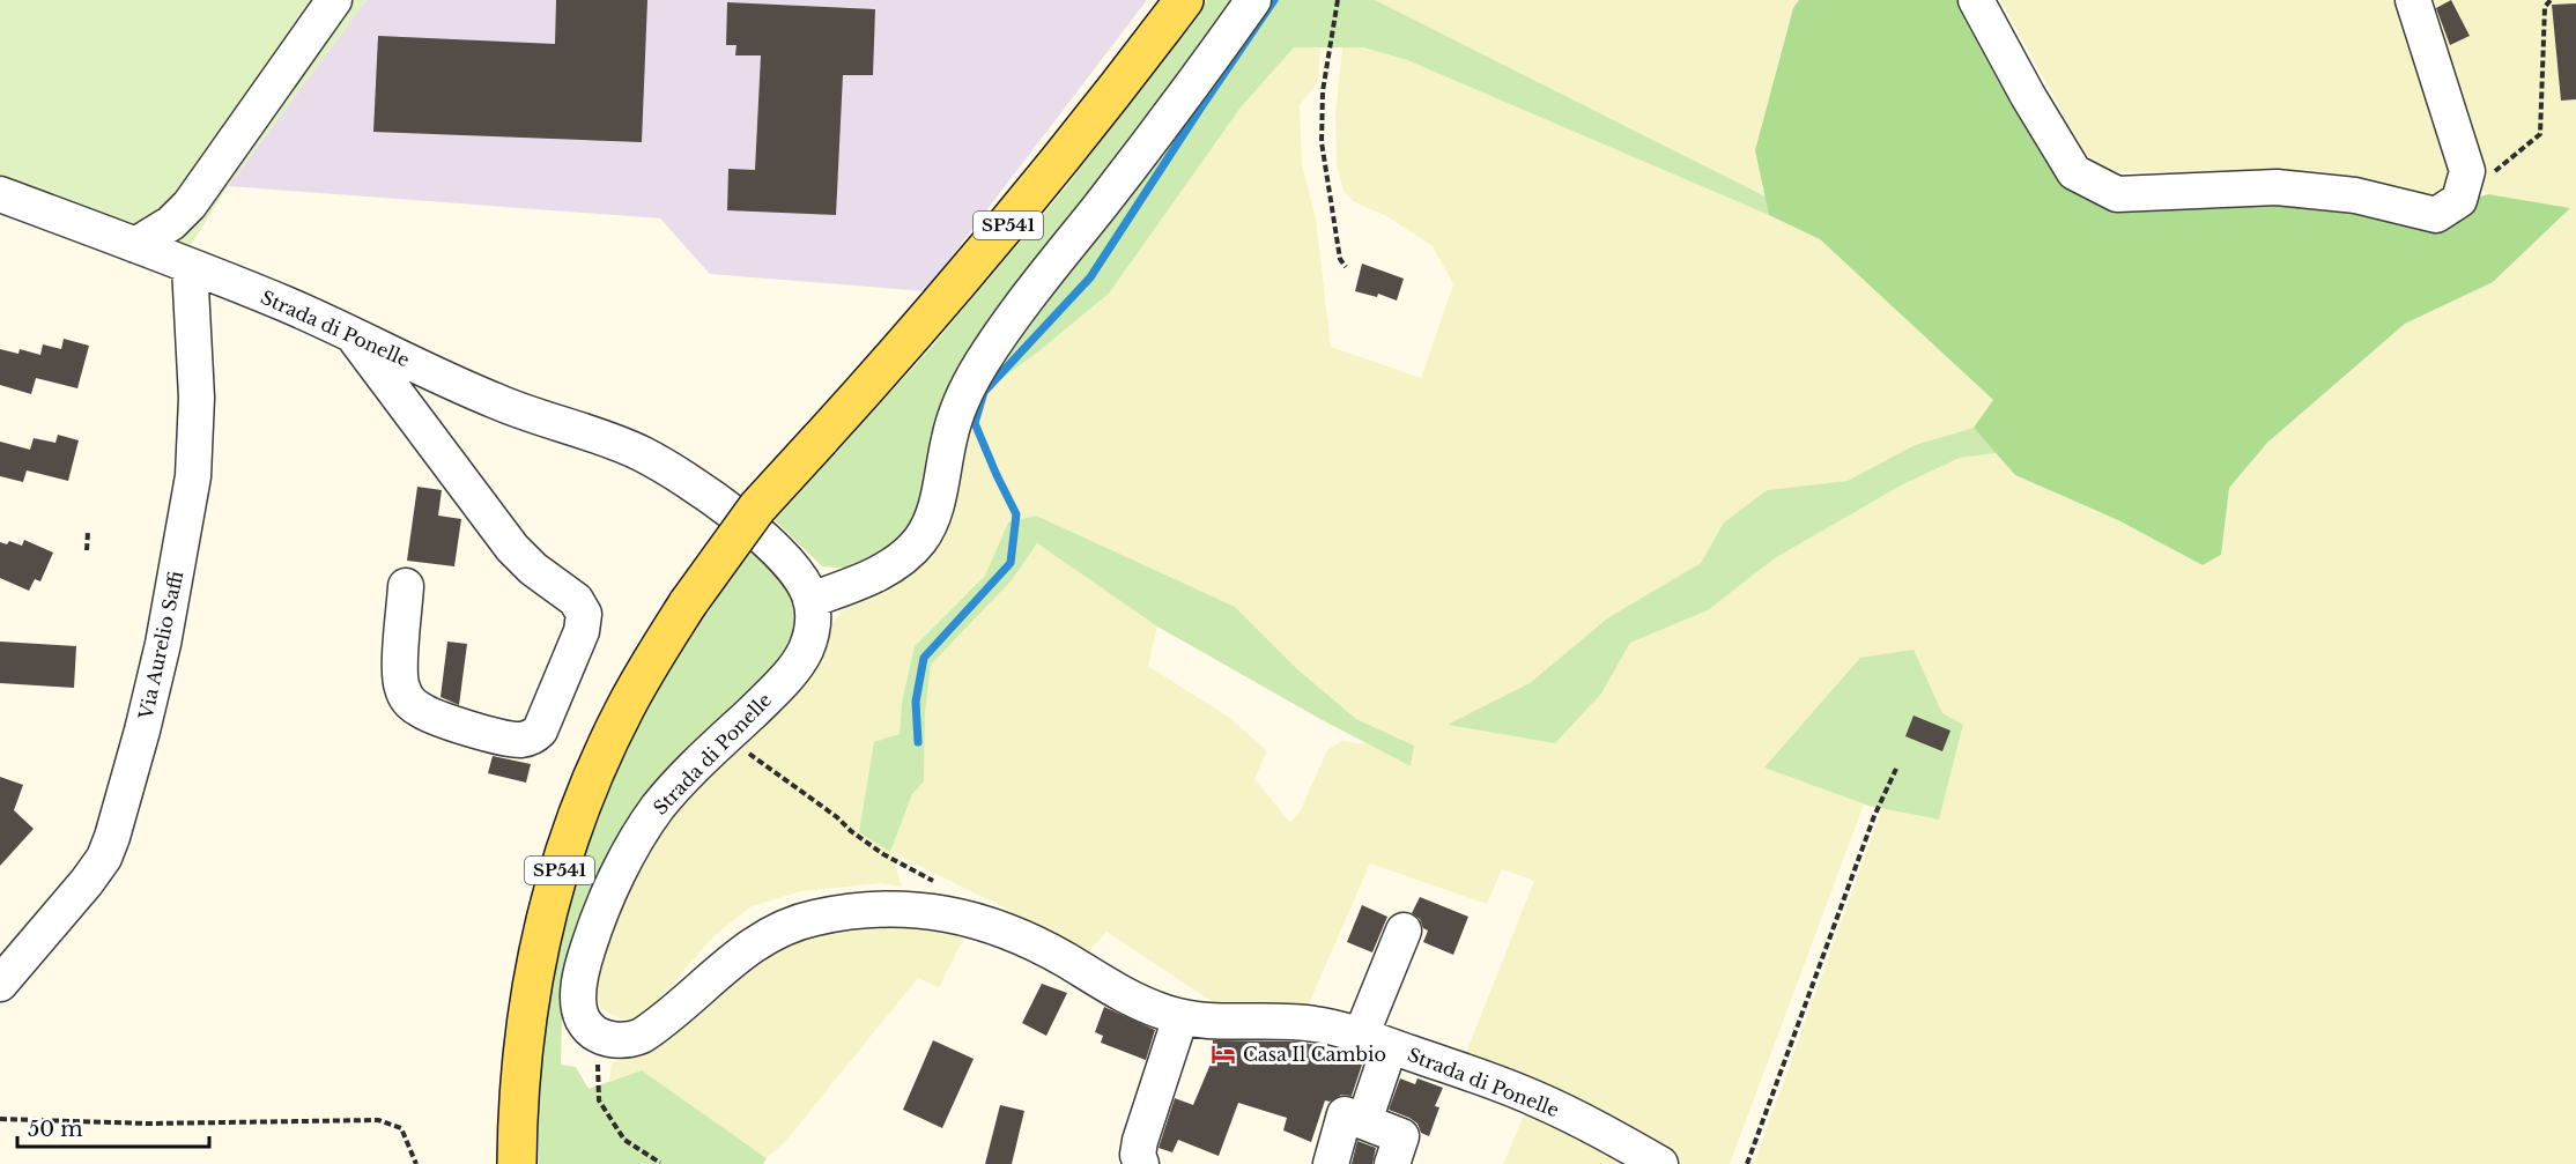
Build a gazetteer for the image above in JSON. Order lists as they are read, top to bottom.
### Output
{
  "streets": {
    "main road": ["SP541"],
    "street": ["Strada di Ponelle", "Via Aurelio Saffi"]
  },
  "crossings": [
    ["Strada di Ponelle", "Via Aurelio Saffi"]
  ],
  "places": {
    "hotel": ["Casa Il Cambio"]
  },
  "scale_bar": "50 m"
}
